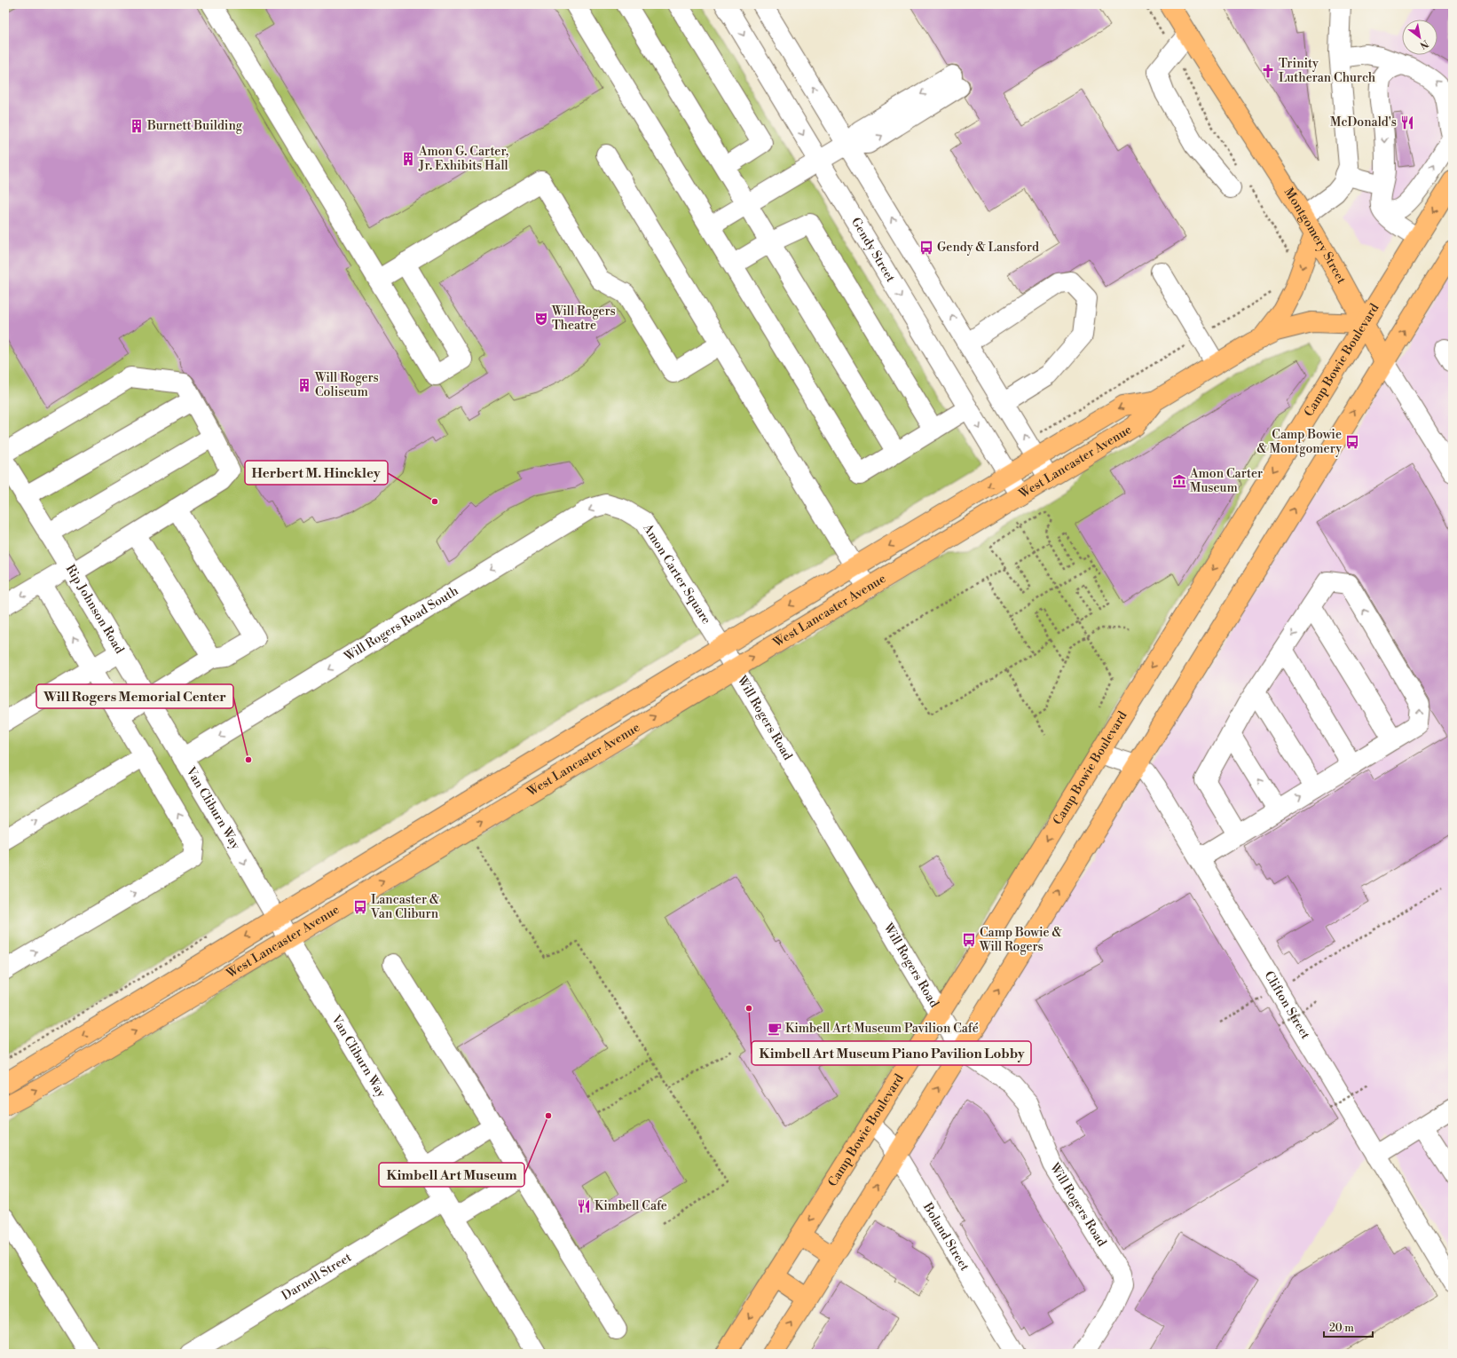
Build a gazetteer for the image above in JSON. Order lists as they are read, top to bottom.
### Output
{
  "streets": {
    "main road": ["Montgomery Street", "Camp Bowie Boulevard", "West Lancaster Avenue"],
    "street": [
      "Gendy Street",
      "Amon Carter Square",
      "Rip Johnson Road",
      "Will Rogers Road South",
      "Will Rogers Road",
      "Van Cliburn Way",
      "Clifton Street",
      "Boland Street",
      "Darnell Street"
    ]
  },
  "crossings": [
    ["Montgomery Street", "Camp Bowie Boulevard"],
    ["Montgomery Street", "West Lancaster Avenue"],
    ["Gendy Street", "West Lancaster Avenue"],
    ["Camp Bowie Boulevard", "West Lancaster Avenue"],
    ["Camp Bowie Boulevard", "Will Rogers Road"],
    ["Camp Bowie Boulevard", "Clifton Street"],
    ["Camp Bowie Boulevard", "Boland Street"],
    ["West Lancaster Avenue", "Amon Carter Square"],
    ["West Lancaster Avenue", "Will Rogers Road"],
    ["West Lancaster Avenue", "Van Cliburn Way"],
    ["Amon Carter Square", "Will Rogers Road South"],
    ["Amon Carter Square", "Will Rogers Road"],
    ["Rip Johnson Road", "Will Rogers Road South"],
    ["Rip Johnson Road", "Van Cliburn Way"],
    ["Will Rogers Road South", "Van Cliburn Way"],
    ["Van Cliburn Way", "Darnell Street"]
  ],
  "one_way": ["Will Rogers Road South"],
  "places": {
    "church": ["Trinity Lutheran Church"],
    "restaurant": ["McDonald's", "Kimbell Cafe"],
    "building": ["Burnett Building", "Amon G. Carter, Jr. Exhibits Hall", "Will Rogers Coliseum"],
    "bus stop": [
      "Gendy & Lansford",
      "Camp Bowie & Montgomery",
      "Lancaster & Van Cliburn",
      "Camp Bowie & Will Rogers"
    ],
    "theatre": ["Will Rogers Theatre"],
    "museum": ["Amon Carter Museum"],
    "other": [
      "Herbert M. Hinckley",
      "Will Rogers Memorial Center",
      "Kimbell Art Museum Piano Pavilion Lobby",
      "Kimbell Art Museum"
    ],
    "cafe": ["Kimbell Art Museum Pavilion Café"]
  },
  "scale_bar": "20 m",
  "north": "bottom right"
}
